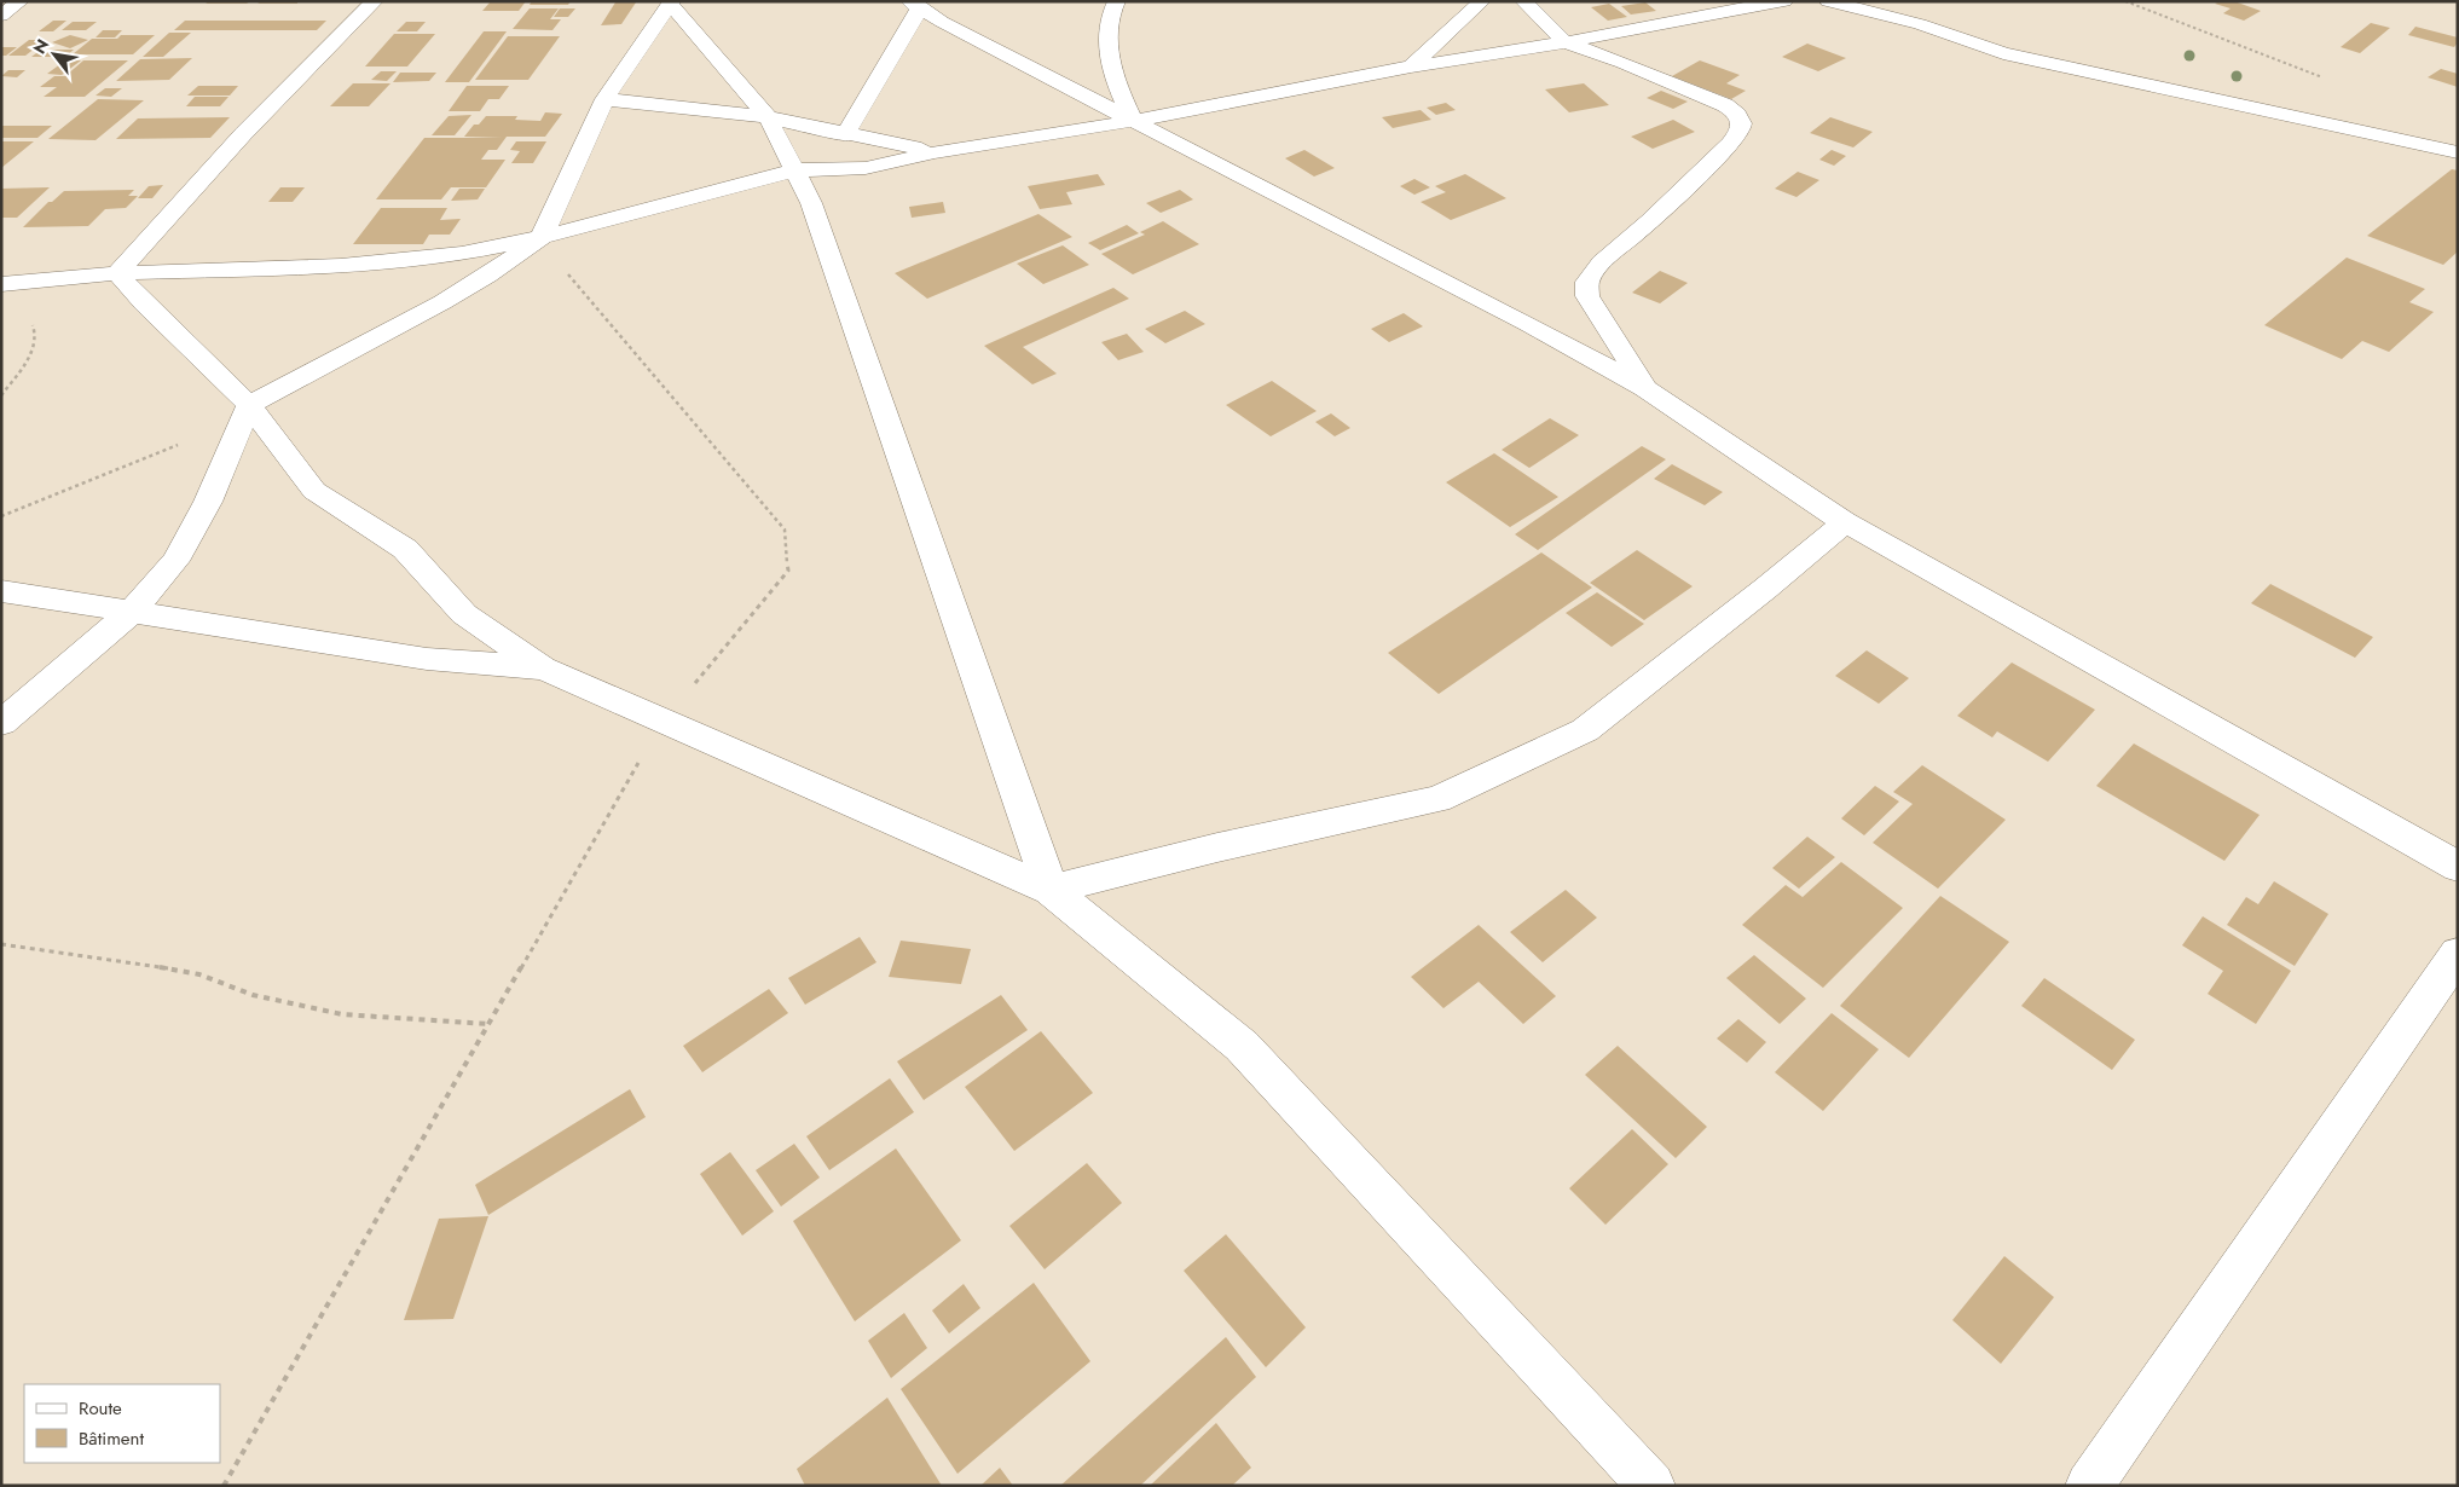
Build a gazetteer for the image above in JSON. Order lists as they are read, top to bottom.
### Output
{
  "legend": ["Route", "Bâtiment"],
  "north": "top left"
}
